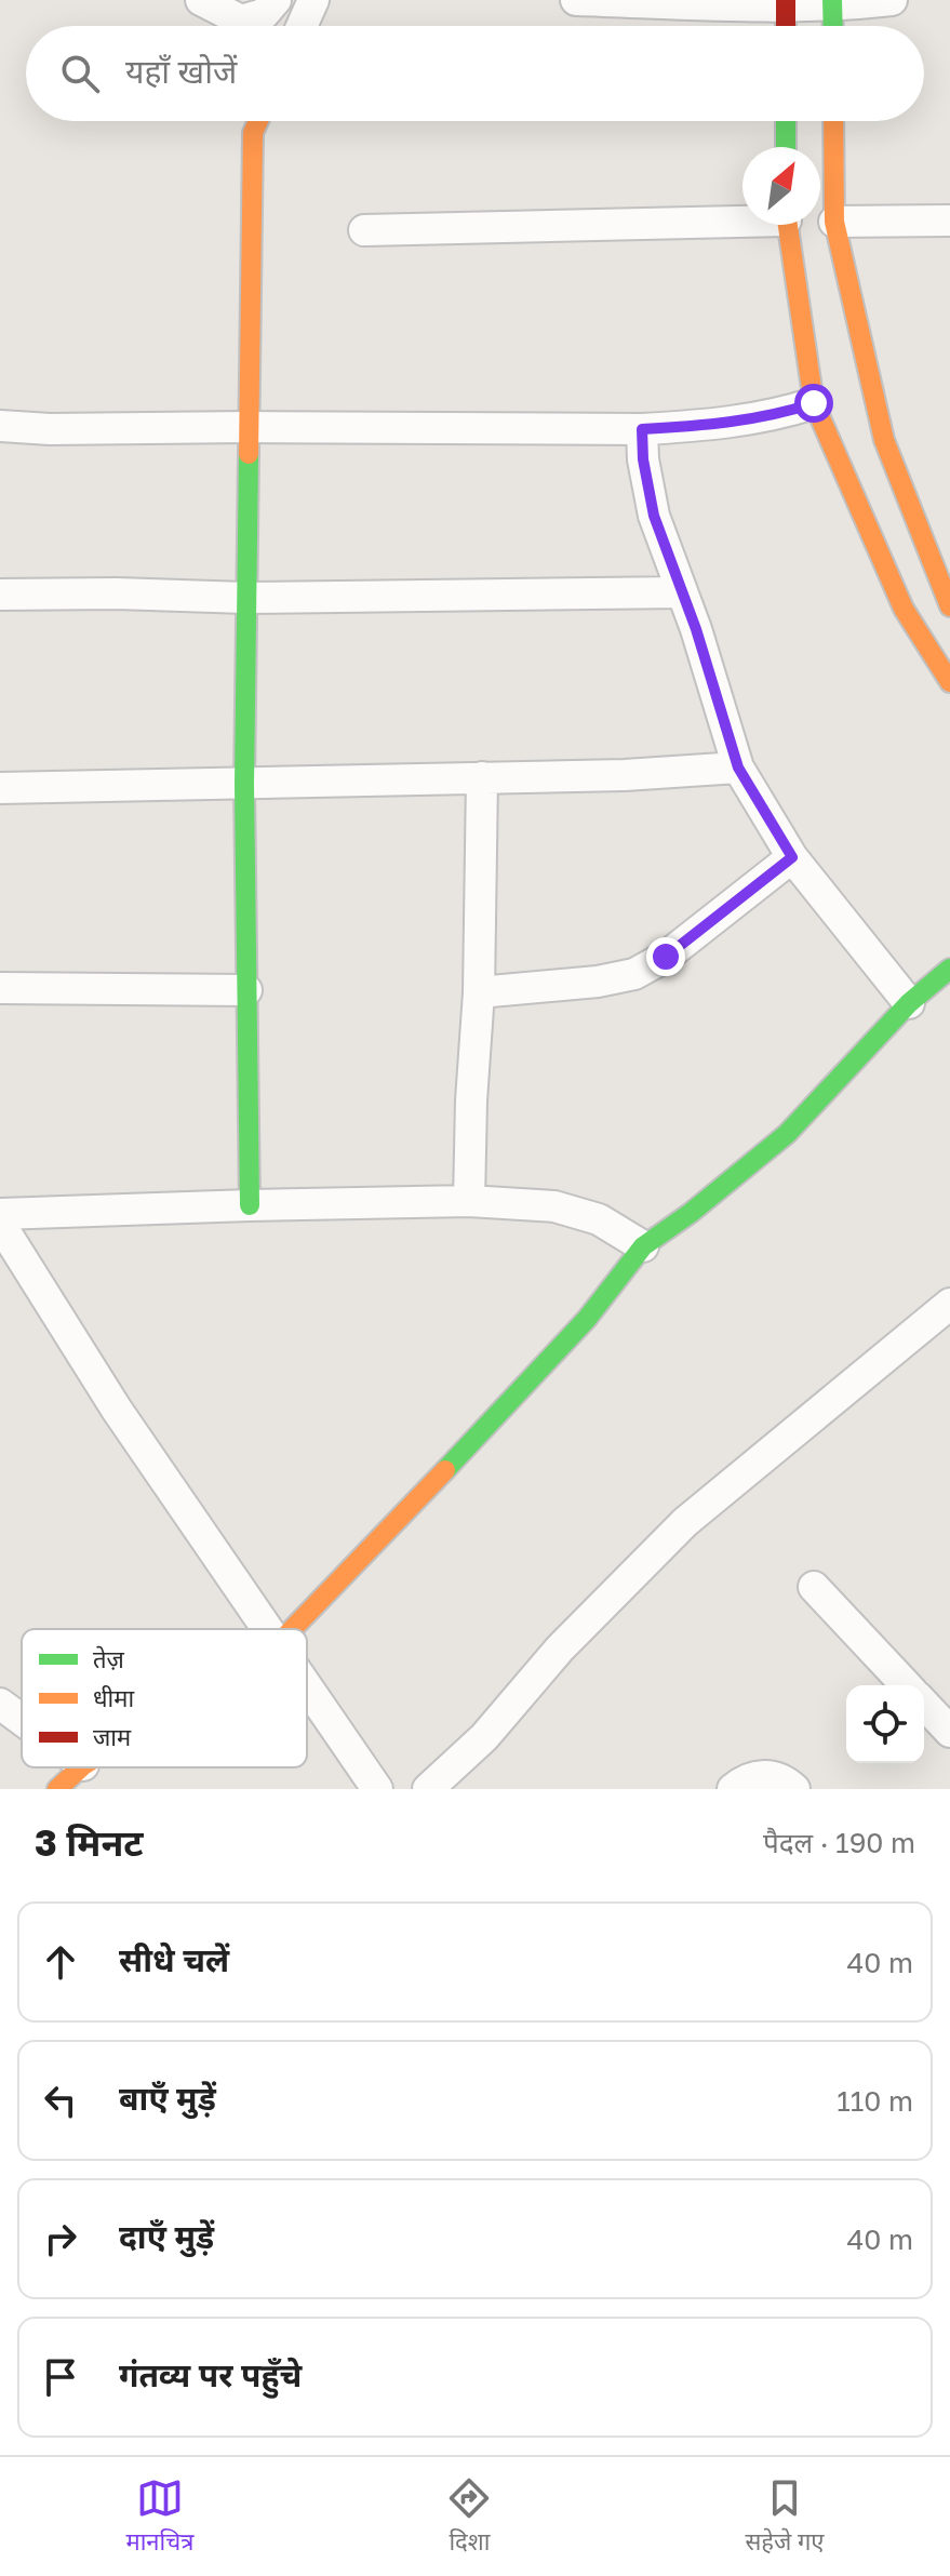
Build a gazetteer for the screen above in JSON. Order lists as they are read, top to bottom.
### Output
{
  "legend": ["तेज़", "धीमा", "जाम"],
  "north": "top right",
  "page": {
    "search": "यहाँ खोजें",
    "heading": ["3 मिनट", "पैदल · 190 m"],
    "list": [
      ["सीधे चलें", "40 m"],
      ["बाएँ मुड़ें", "110 m"],
      ["दाएँ मुड़ें", "40 m"],
      "गंतव्य पर पहुँचे"
    ],
    "nav": ["मानचित्र", "दिशा", "सहेजे गए"]
  }
}
